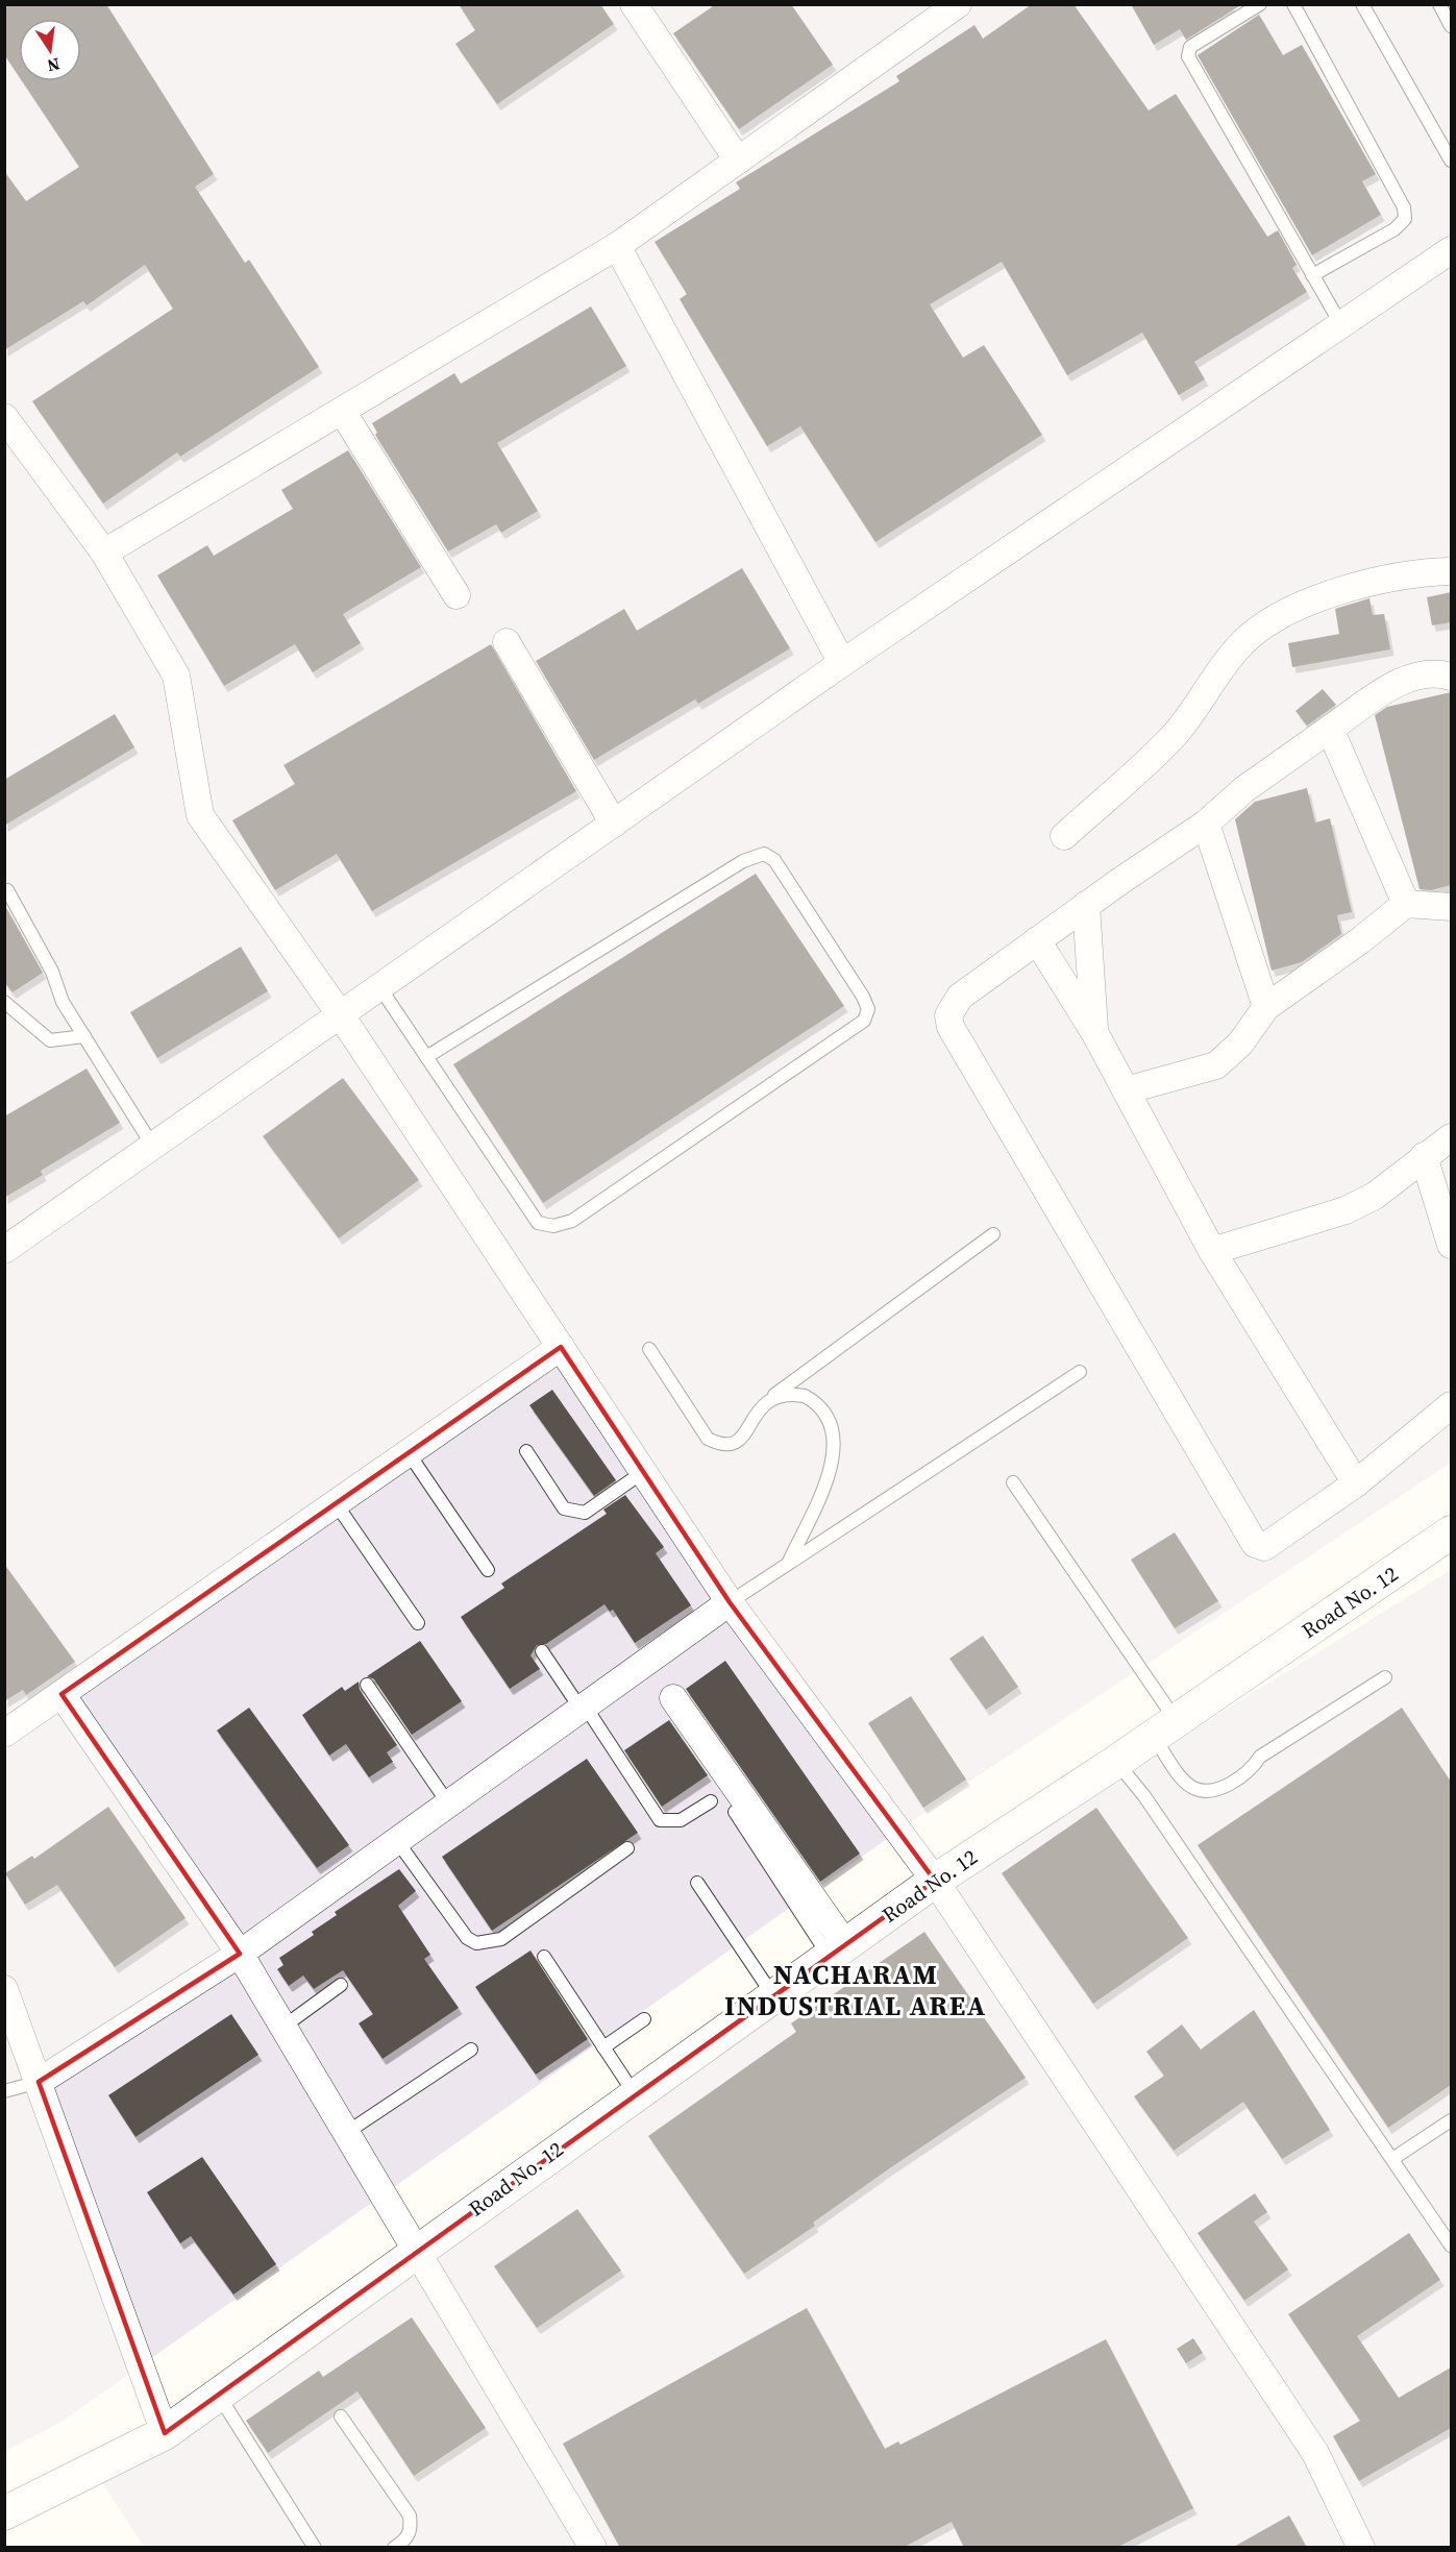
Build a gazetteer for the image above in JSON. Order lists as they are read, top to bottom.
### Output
{
  "streets": {
    "street": ["Road No. 12"]
  },
  "districts": ["NACHARAM INDUSTRIAL AREA"],
  "north": "bottom"
}
